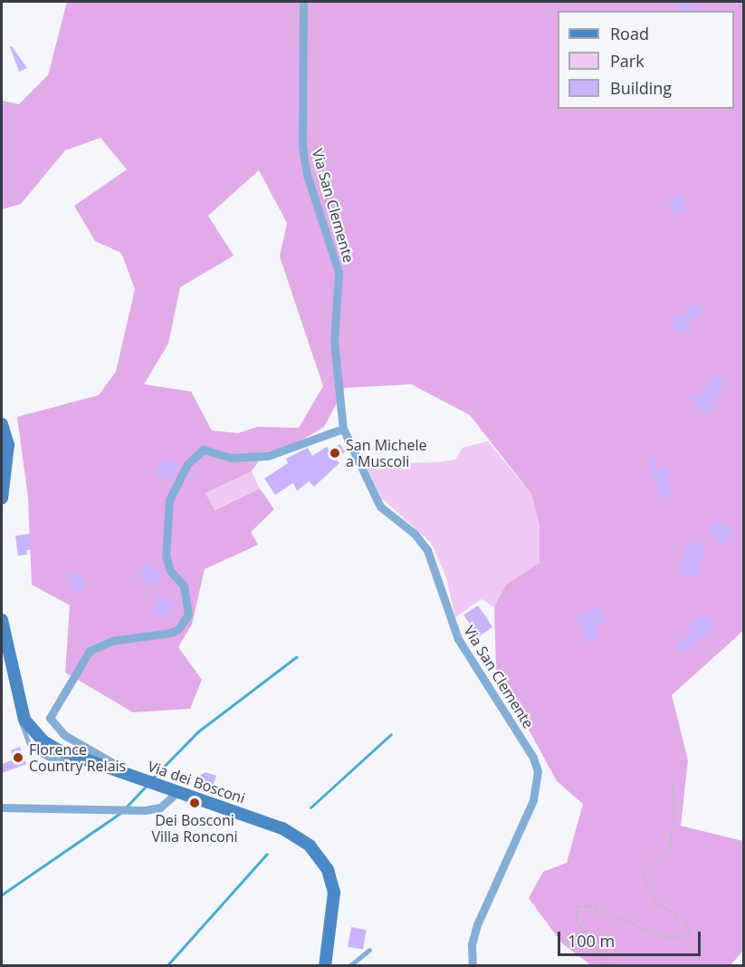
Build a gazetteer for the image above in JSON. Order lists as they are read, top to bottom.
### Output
{
  "streets": {
    "main road": ["Via dei Bosconi"],
    "street": ["Via San Clemente"]
  },
  "places": ["San Michele a Muscoli", "Florence Country Relais", "Dei Bosconi Villa Ronconi"],
  "legend": ["Road", "Park", "Building"],
  "scale_bar": "100 m"
}
